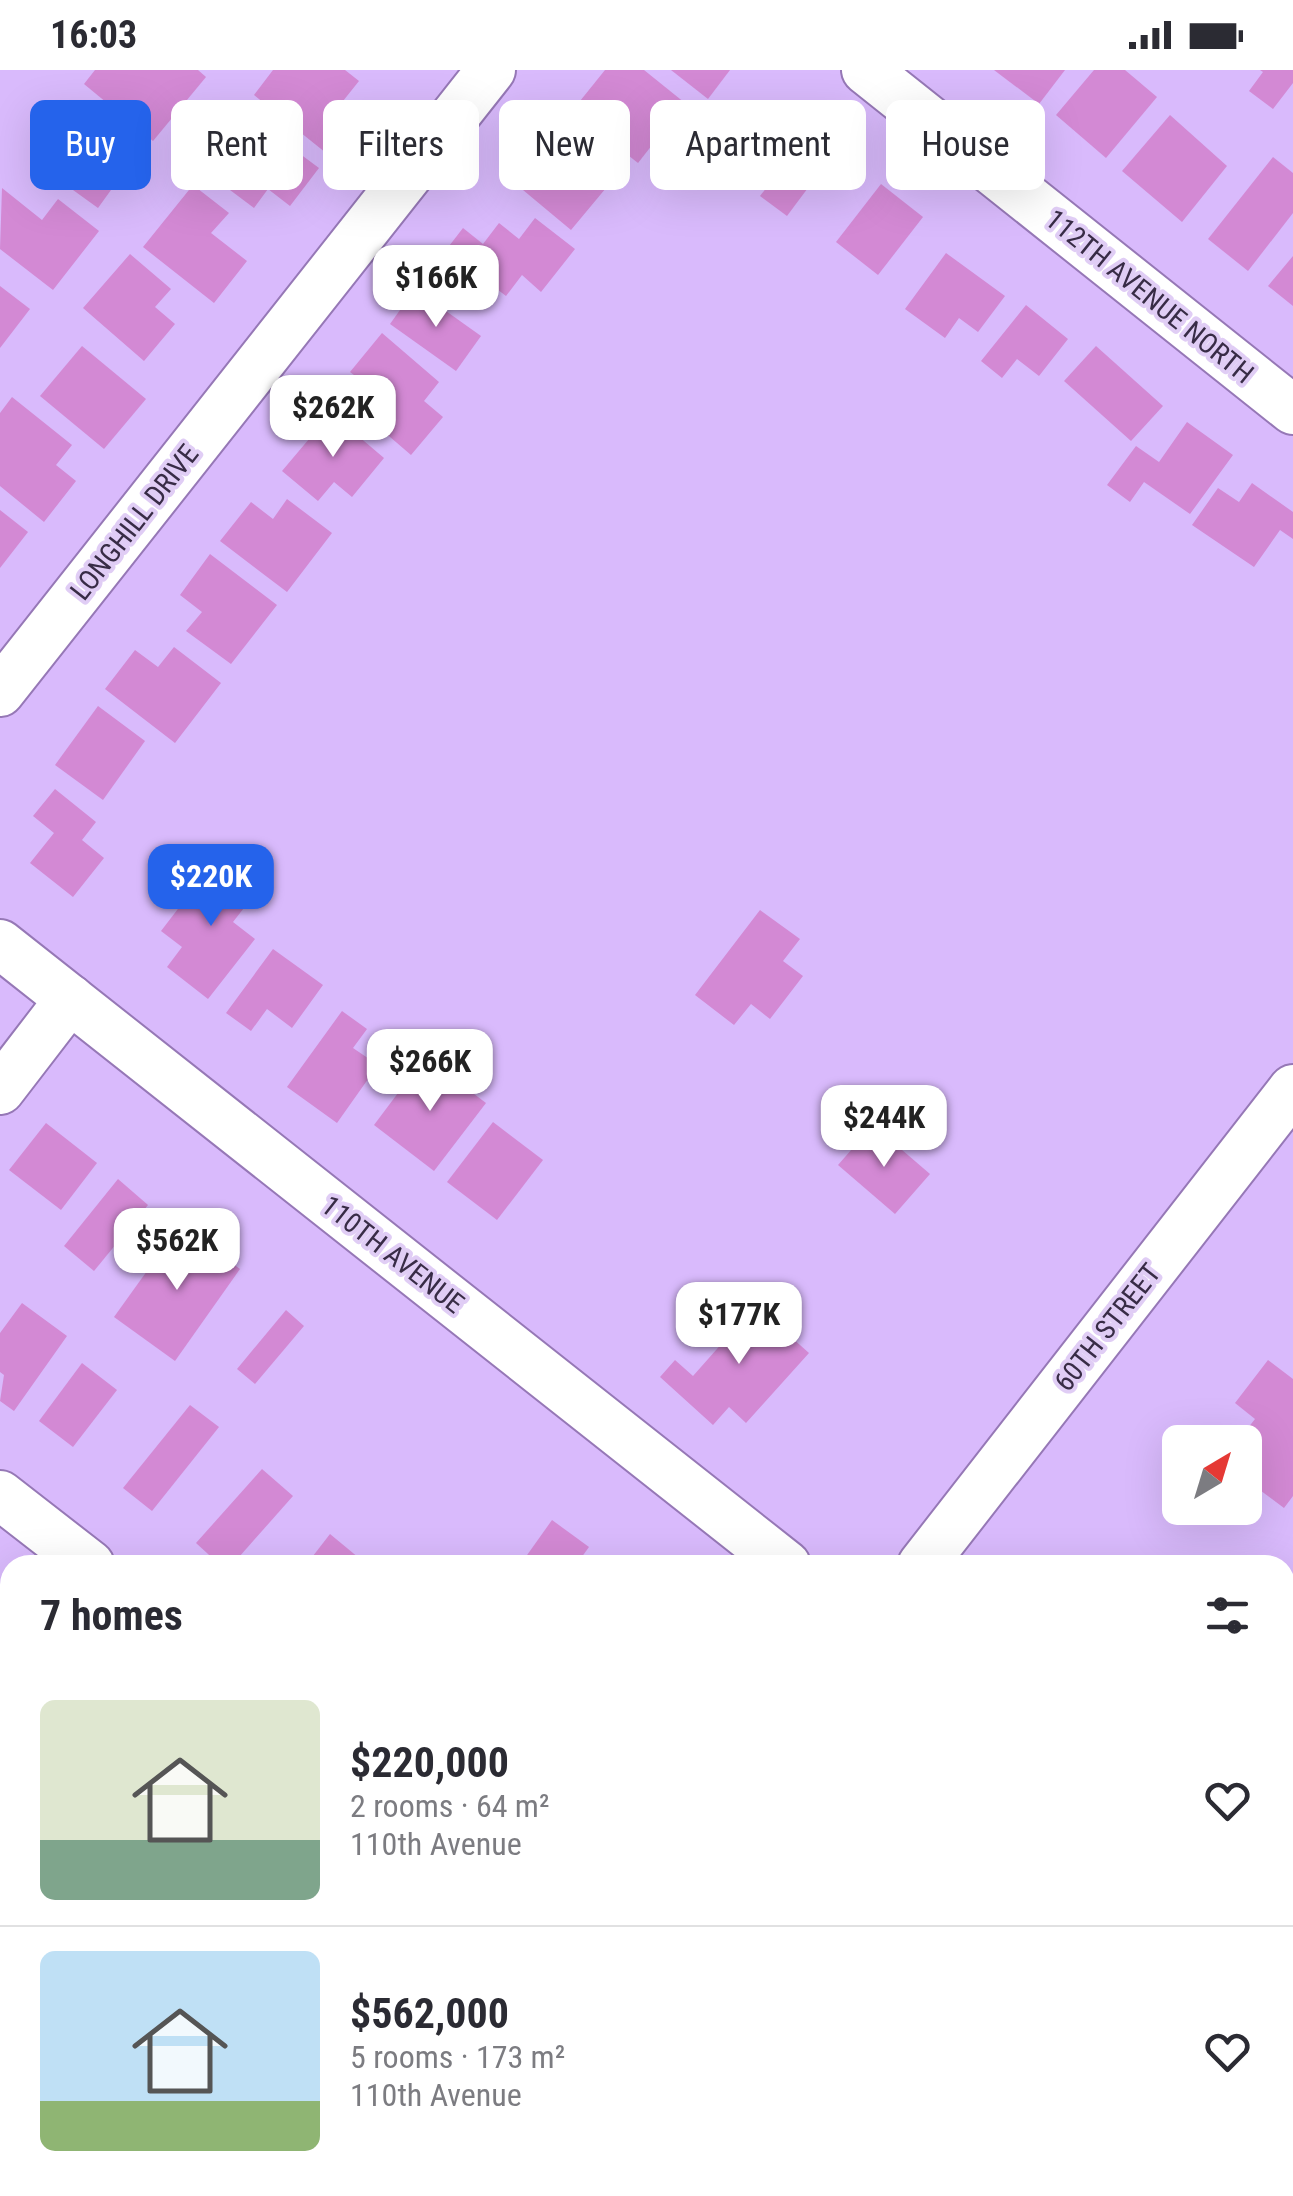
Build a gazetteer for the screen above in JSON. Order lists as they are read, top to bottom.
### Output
{
  "streets": {
    "street": [
      "112TH AVENUE NORTH",
      "LONGHILL DRIVE",
      "110TH AVENUE",
      "60TH STREET"
    ]
  },
  "north": "top right",
  "page": {
    "status": "16:03",
    "chip": [
      "Buy",
      "Rent",
      "Filters",
      "New",
      "Apartment",
      "House"
    ],
    "price": [
      "$166K",
      "$262K",
      "$220K",
      "$266K",
      "$244K",
      "$562K",
      "$177K"
    ],
    "heading": "7 homes",
    "list": [
      {
        "name": "$220,000",
        "note": "2 rooms · 64 m² · 110th Avenue"
      },
      {
        "name": "$562,000",
        "note": "5 rooms · 173 m² · 110th Avenue"
      }
    ]
  }
}
